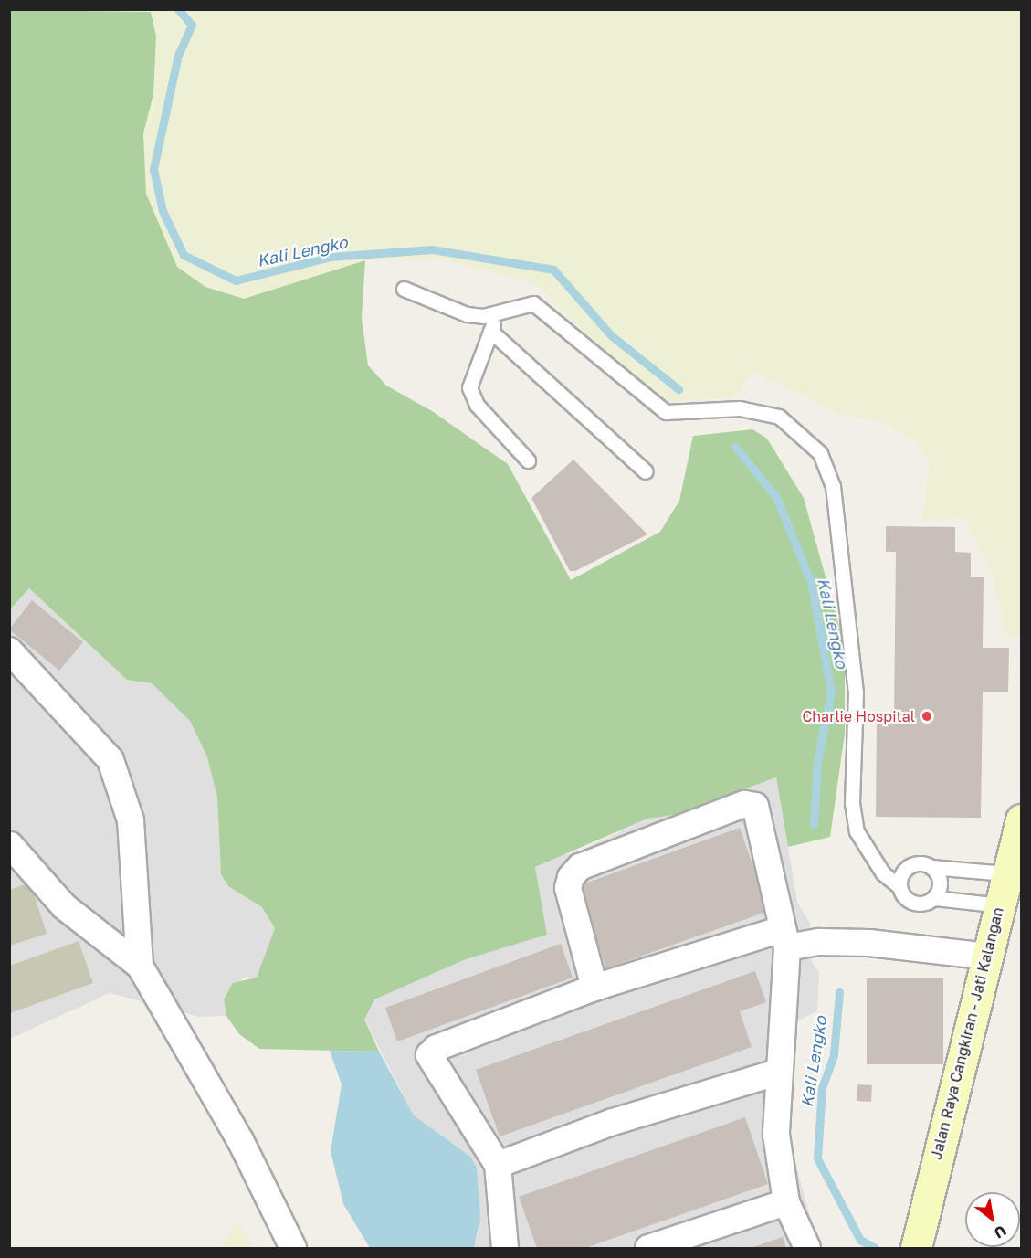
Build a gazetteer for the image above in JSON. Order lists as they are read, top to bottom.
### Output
{
  "streets": {
    "street": ["Jalan Raya Cangkiran - Jati Kalangan"]
  },
  "water": ["Kali Lengko"],
  "places": ["Charlie Hospital"],
  "north": "bottom right"
}
